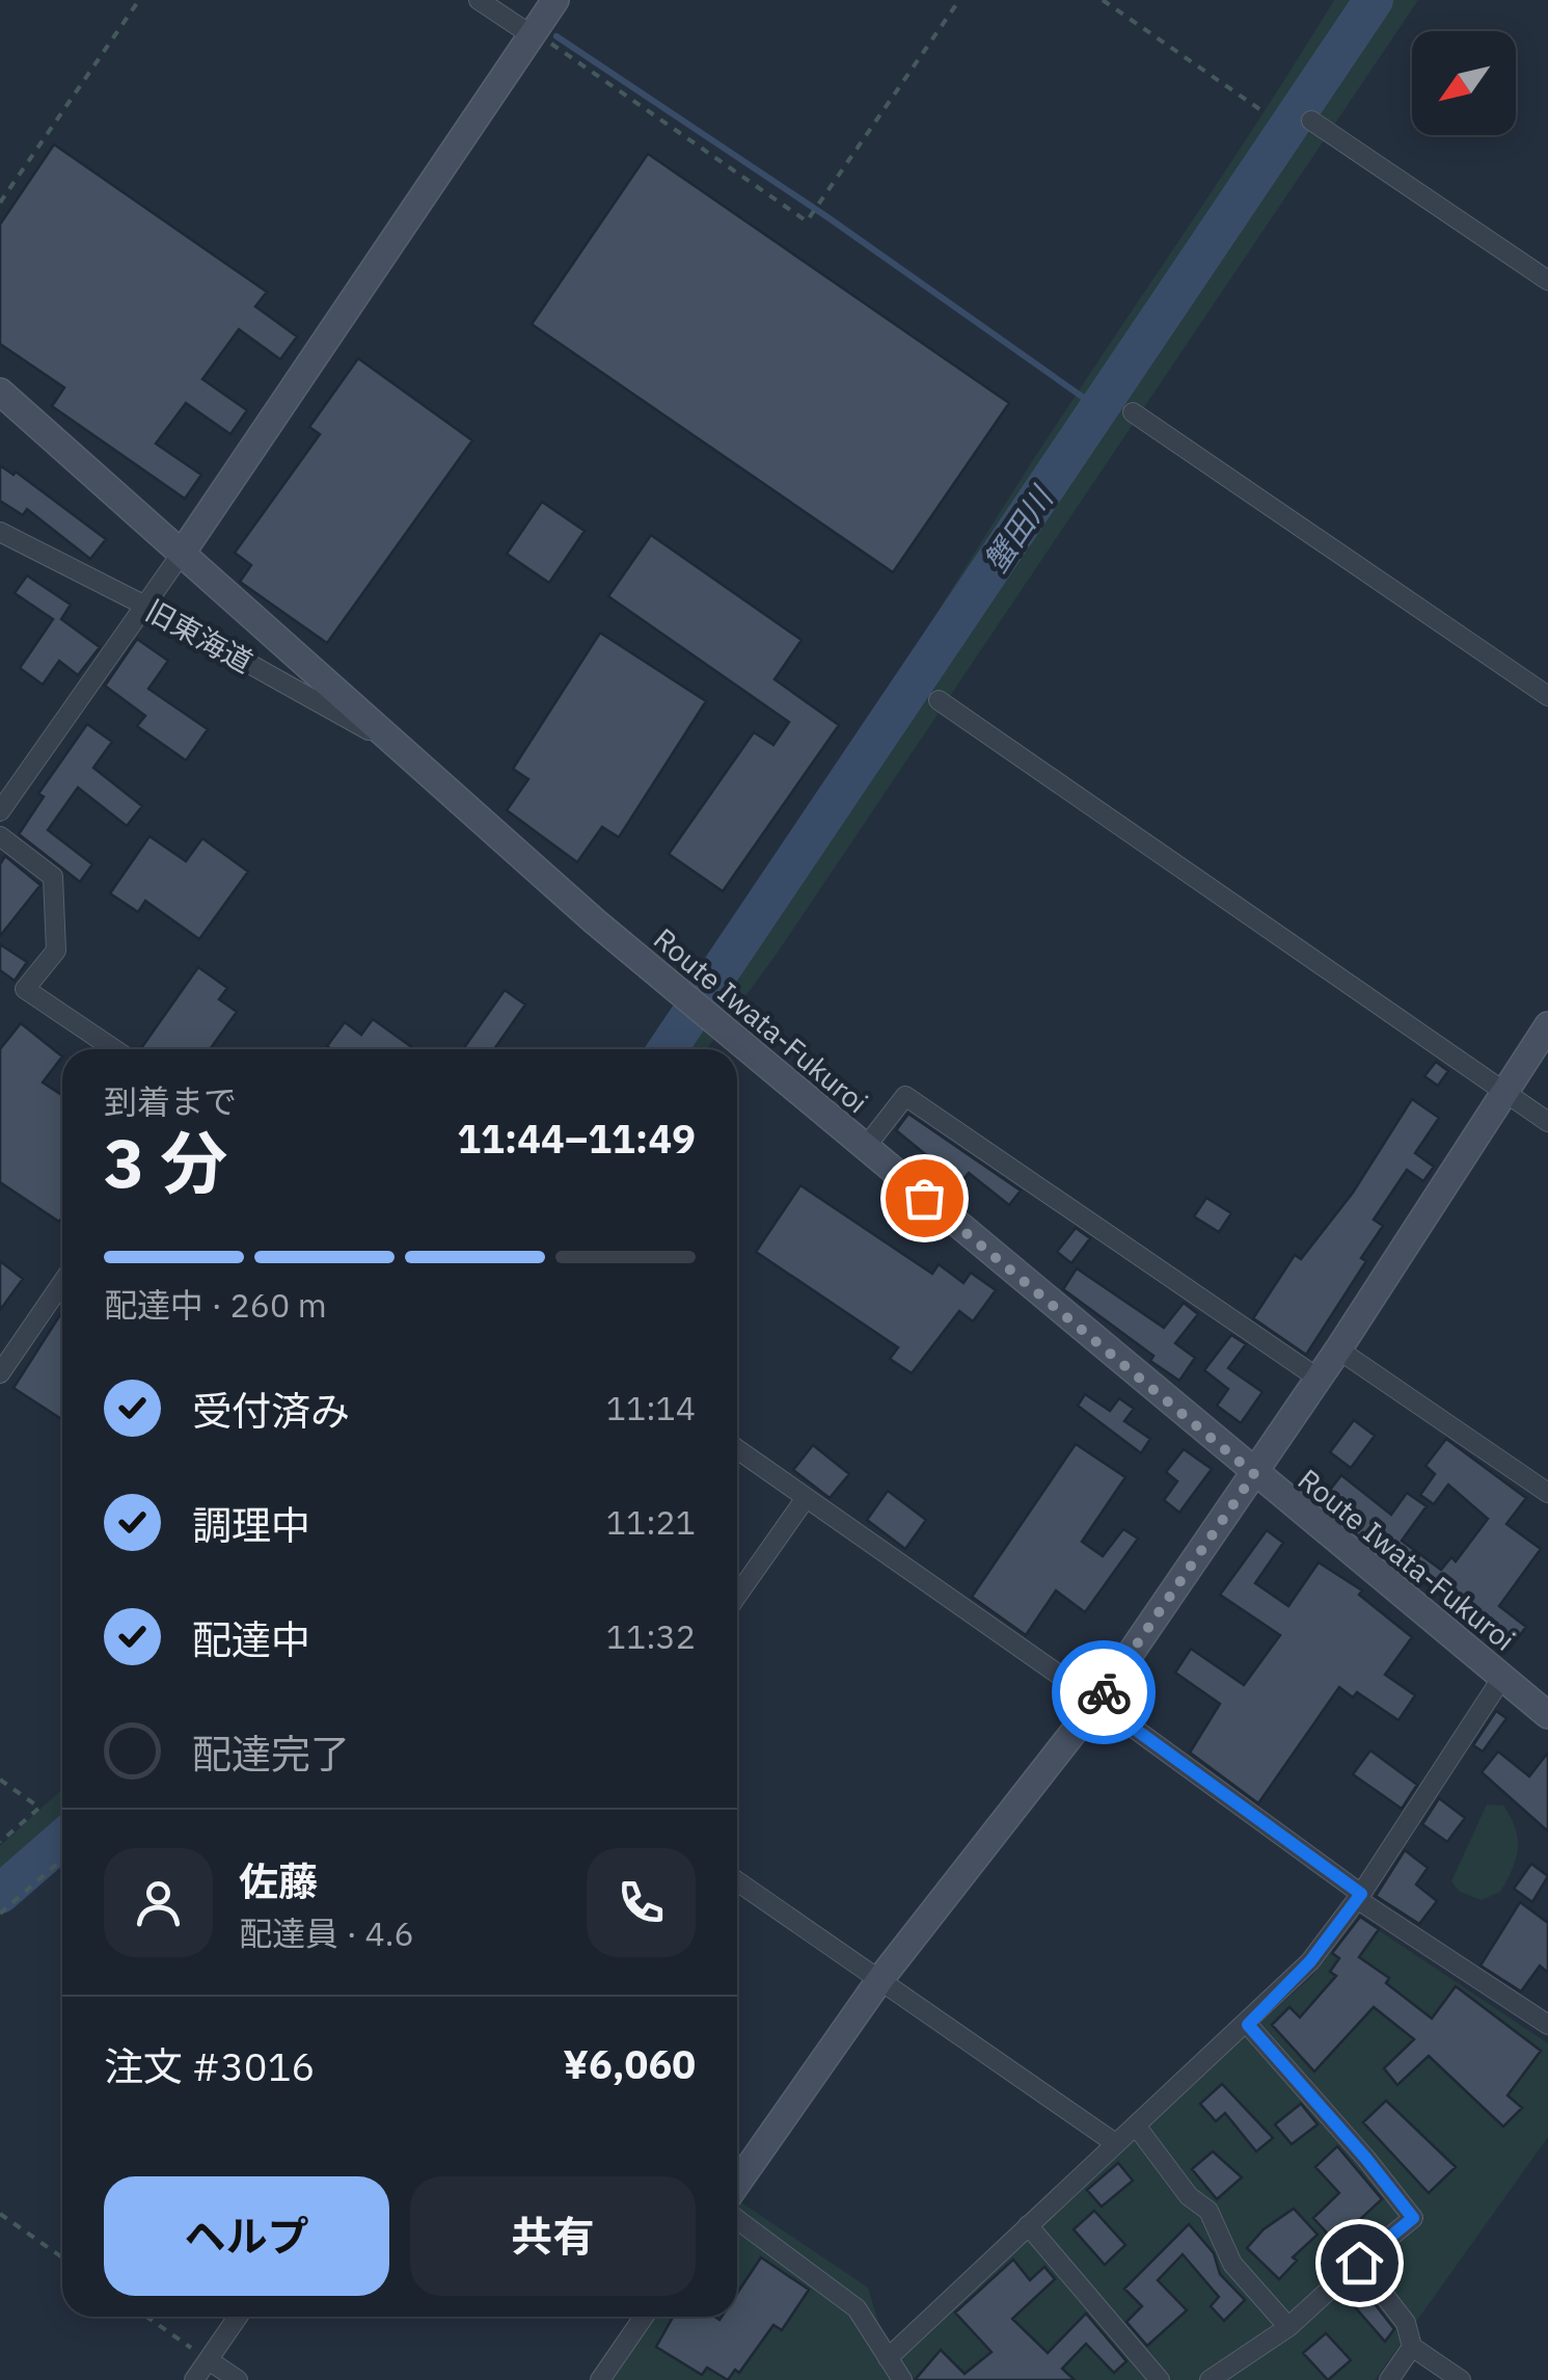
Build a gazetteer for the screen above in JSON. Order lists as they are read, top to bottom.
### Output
{
  "streets": {
    "street": ["旧東海道", "Route Iwata-Fukuroi"]
  },
  "crossings": [
    ["旧東海道", "Route Iwata-Fukuroi"]
  ],
  "water": ["蟹田川"],
  "north": "bottom left",
  "page": {
    "heading": ["3 分", "到着まで", "11:44–11:49"],
    "panel": [
      "佐藤",
      "配達員 · 4.6",
      "注文 #3016",
      "¥6,060"
    ],
    "bar": "配達中 · 260 m",
    "list": [
      ["受付済み", "11:14"],
      ["調理中", "11:21"],
      ["配達中", "11:32"],
      "配達完了"
    ],
    "buttons": ["ヘルプ", "共有"]
  }
}
